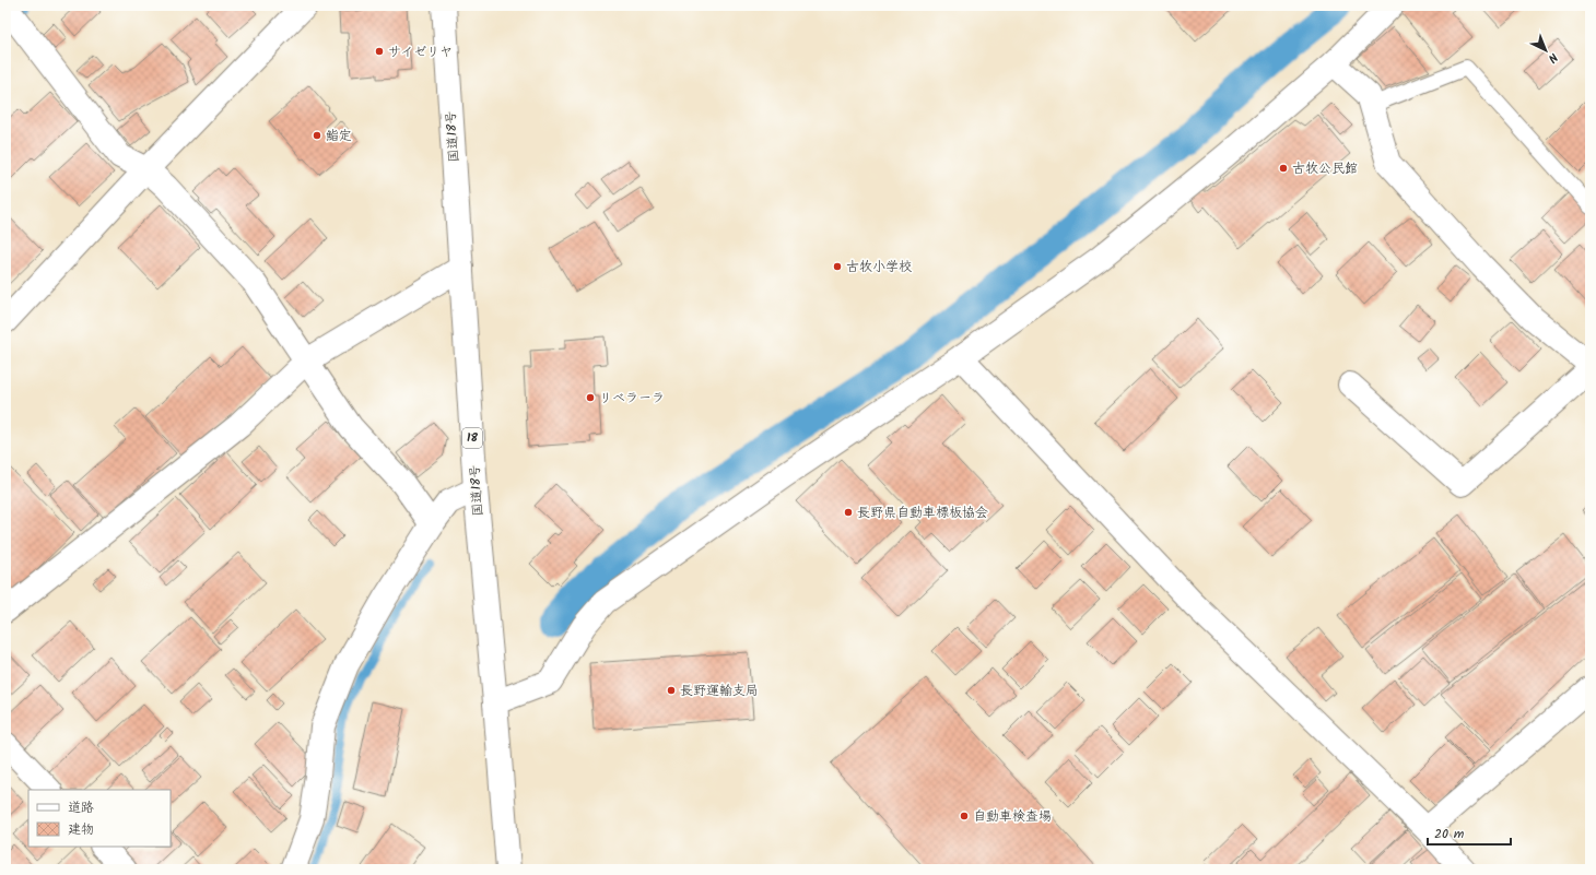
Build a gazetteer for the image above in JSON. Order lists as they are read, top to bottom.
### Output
{
  "streets": {
    "main road": ["国道18号", "18"]
  },
  "places": [
    "サイゼリヤ",
    "鮨定",
    "古牧公民館",
    "古牧小学校",
    "リベラーラ",
    "長野県自動車標板協会",
    "長野運輸支局",
    "自動車検査場"
  ],
  "legend": ["道路", "建物"],
  "scale_bar": "20 m",
  "north": "bottom right"
}
